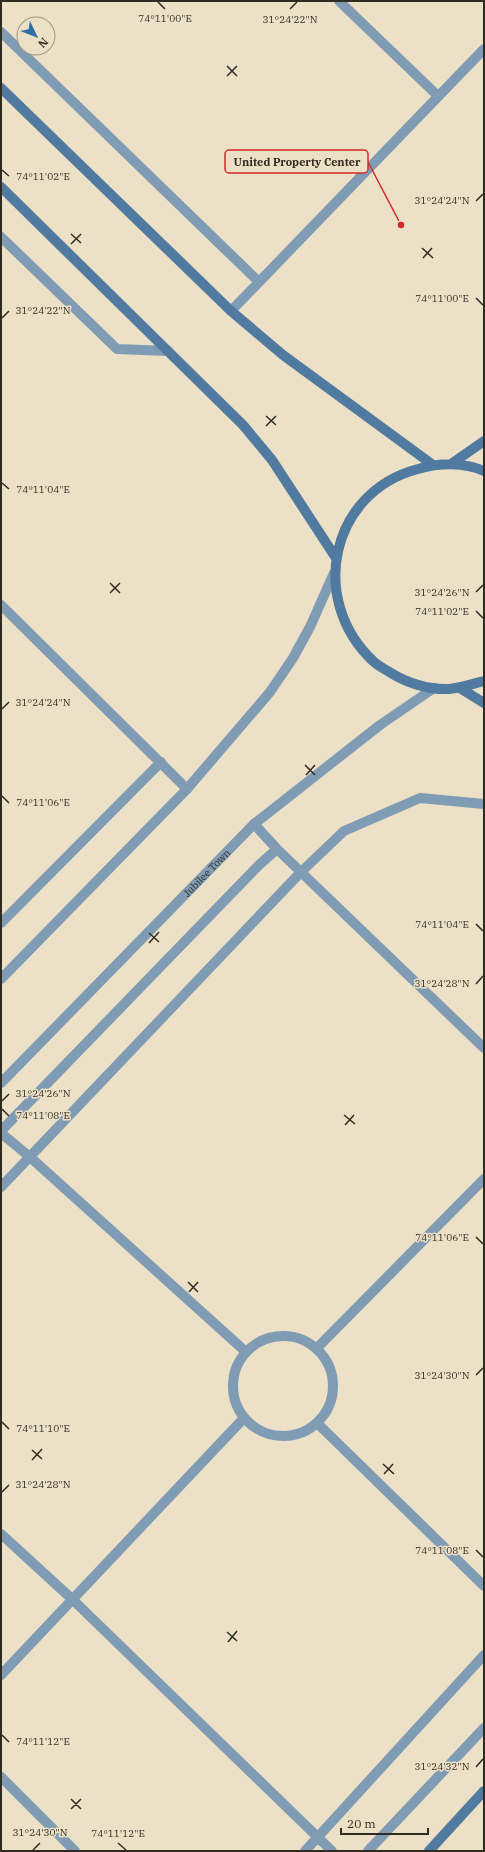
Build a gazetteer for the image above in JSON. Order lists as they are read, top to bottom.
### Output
{
  "streets": {
    "street": ["Jubilee Town"]
  },
  "places": ["United Property Center"],
  "scale_bar": "20 m",
  "north": "bottom right",
  "coordinates": [
    "74°11'00\"E",
    "31°24'22\"N",
    "74°11'02\"E",
    "31°24'24\"N",
    "74°11'04\"E",
    "31°24'26\"N",
    "74°11'06\"E",
    "31°24'28\"N",
    "74°11'08\"E",
    "31°24'30\"N",
    "74°11'10\"E",
    "74°11'12\"E",
    "31°24'32\"N"
  ]
}
